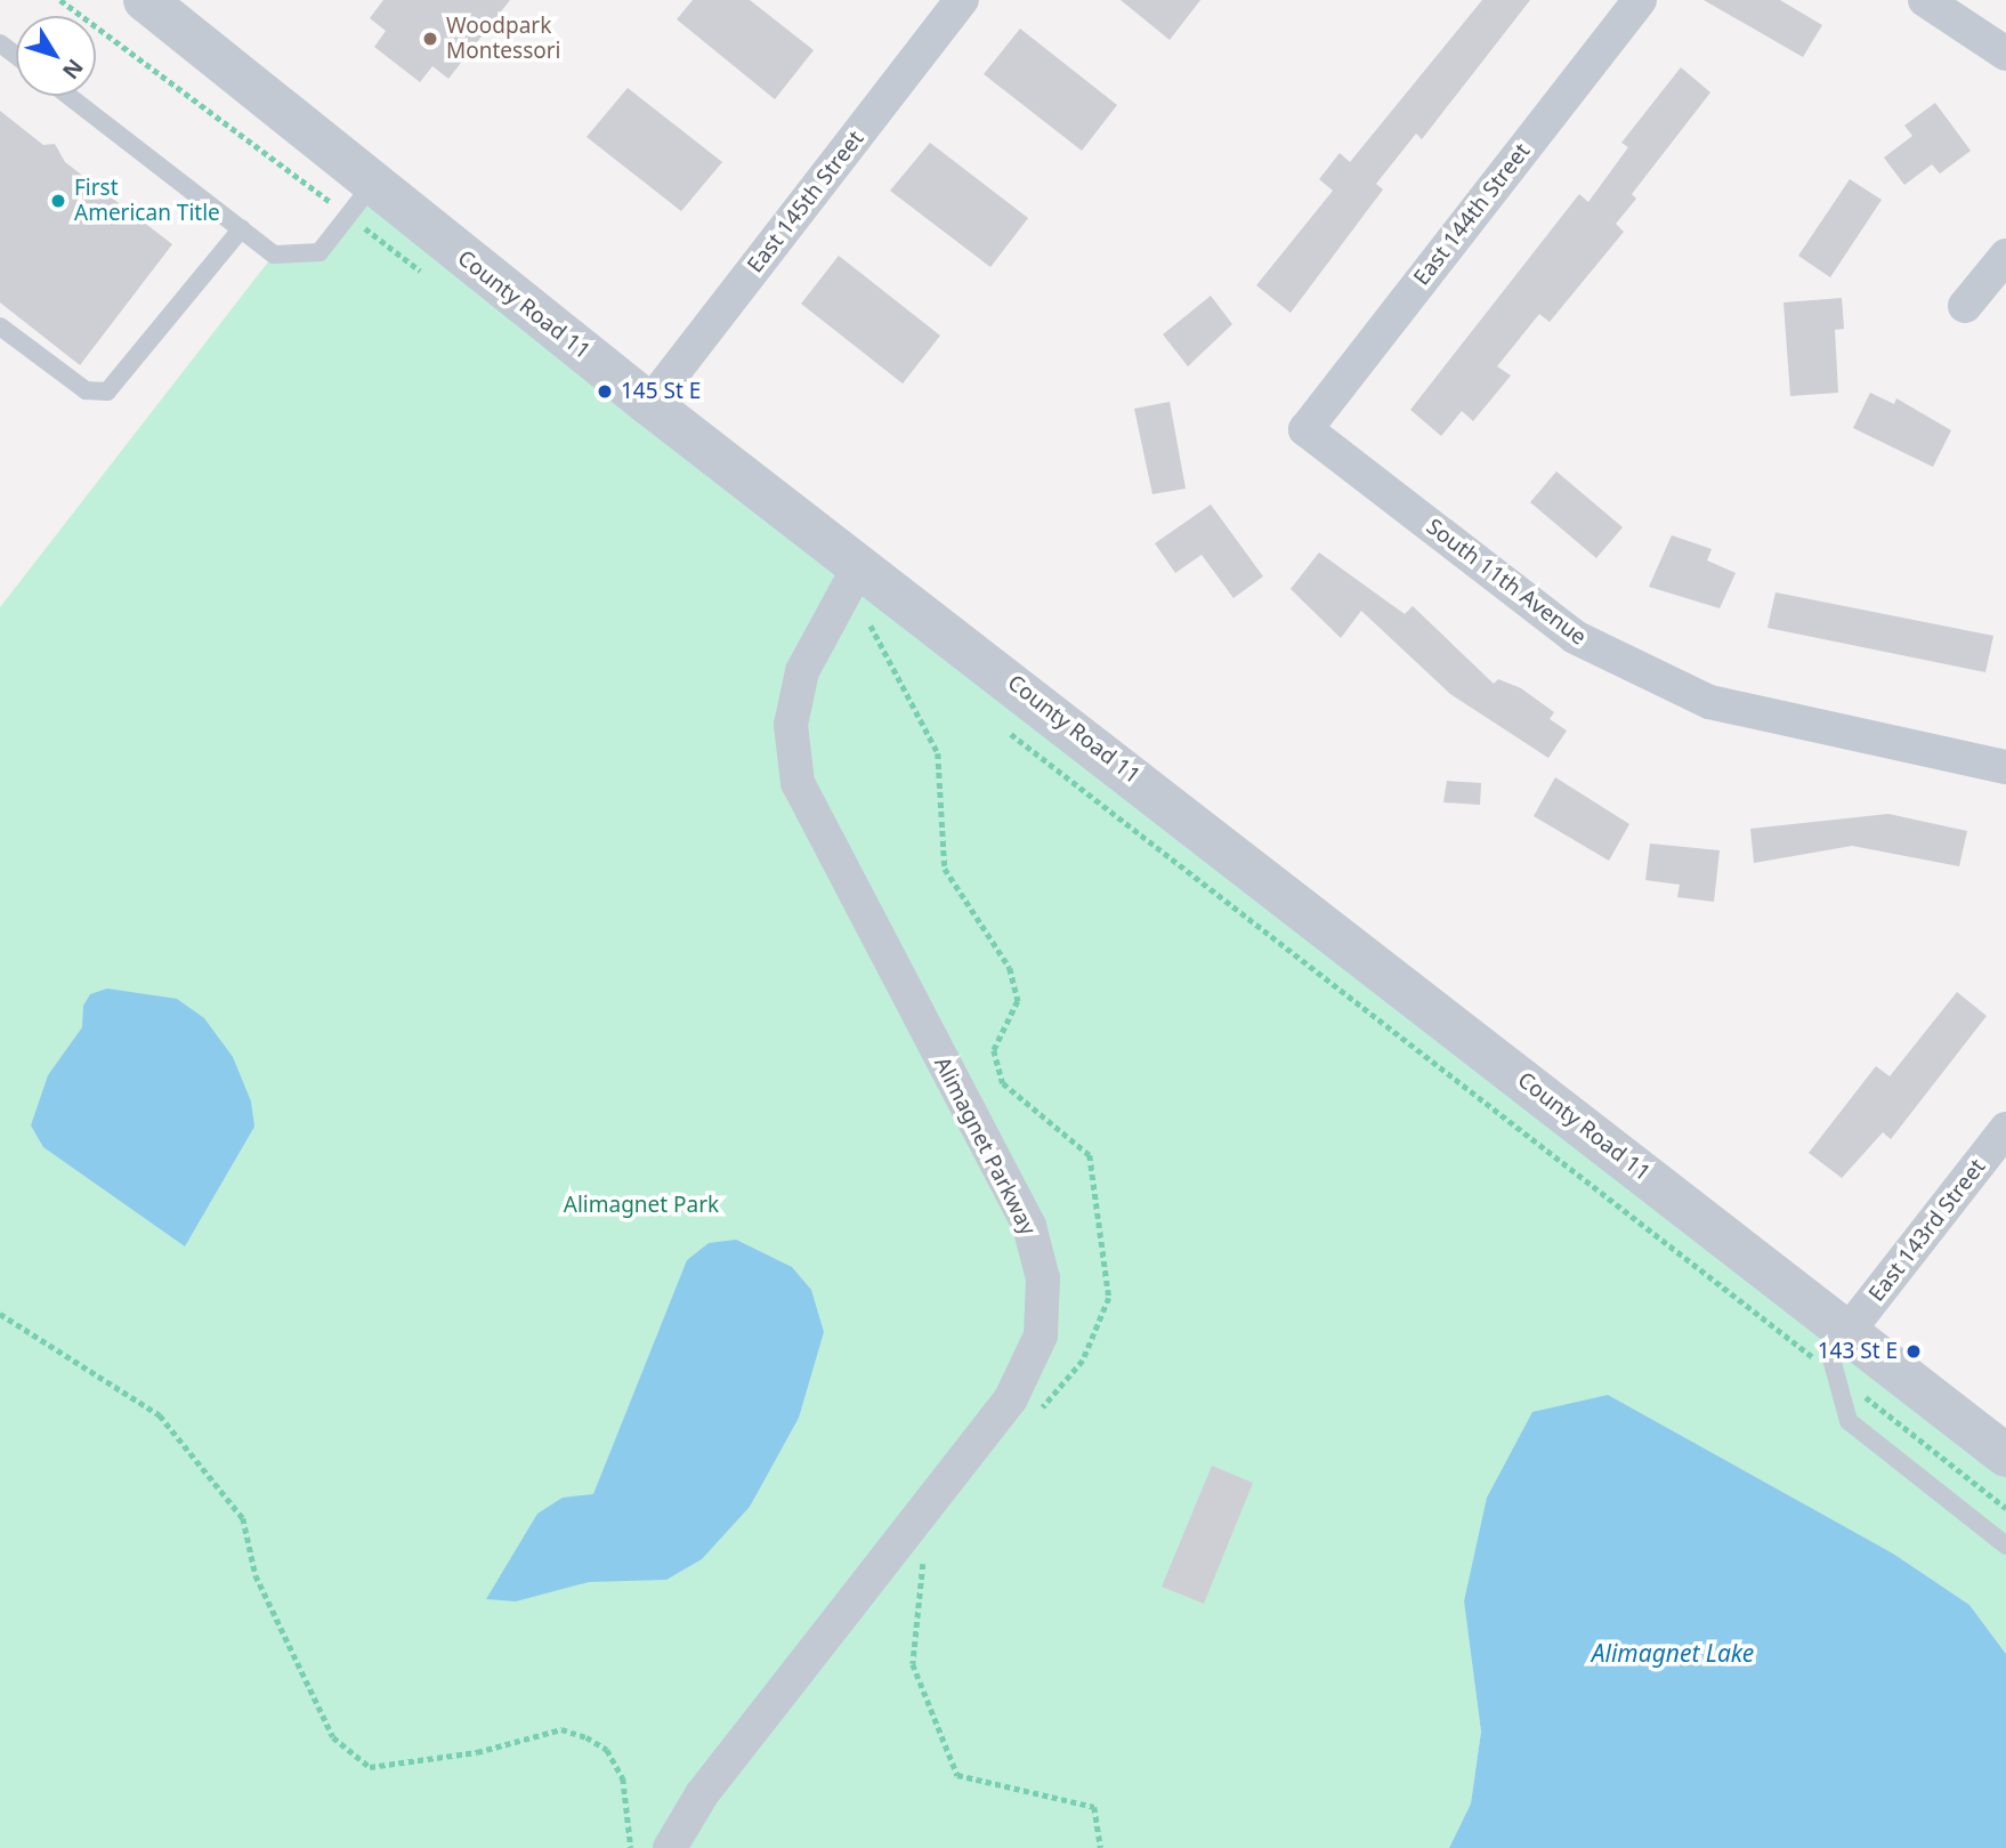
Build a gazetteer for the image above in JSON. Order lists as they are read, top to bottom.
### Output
{
  "streets": {
    "street": [
      "East 145th Street",
      "East 144th Street",
      "County Road 11",
      "South 11th Avenue",
      "Alimagnet Parkway",
      "East 143rd Street"
    ]
  },
  "crossings": [
    ["East 145th Street", "County Road 11"],
    ["East 144th Street", "South 11th Avenue"],
    ["County Road 11", "Alimagnet Parkway"],
    ["County Road 11", "East 143rd Street"]
  ],
  "water": ["Alimagnet Lake"],
  "parks": ["Alimagnet Park"],
  "places": [
    "Woodpark Montessori",
    "First American Title",
    "145 St E",
    "143 St E"
  ],
  "north": "bottom right"
}
